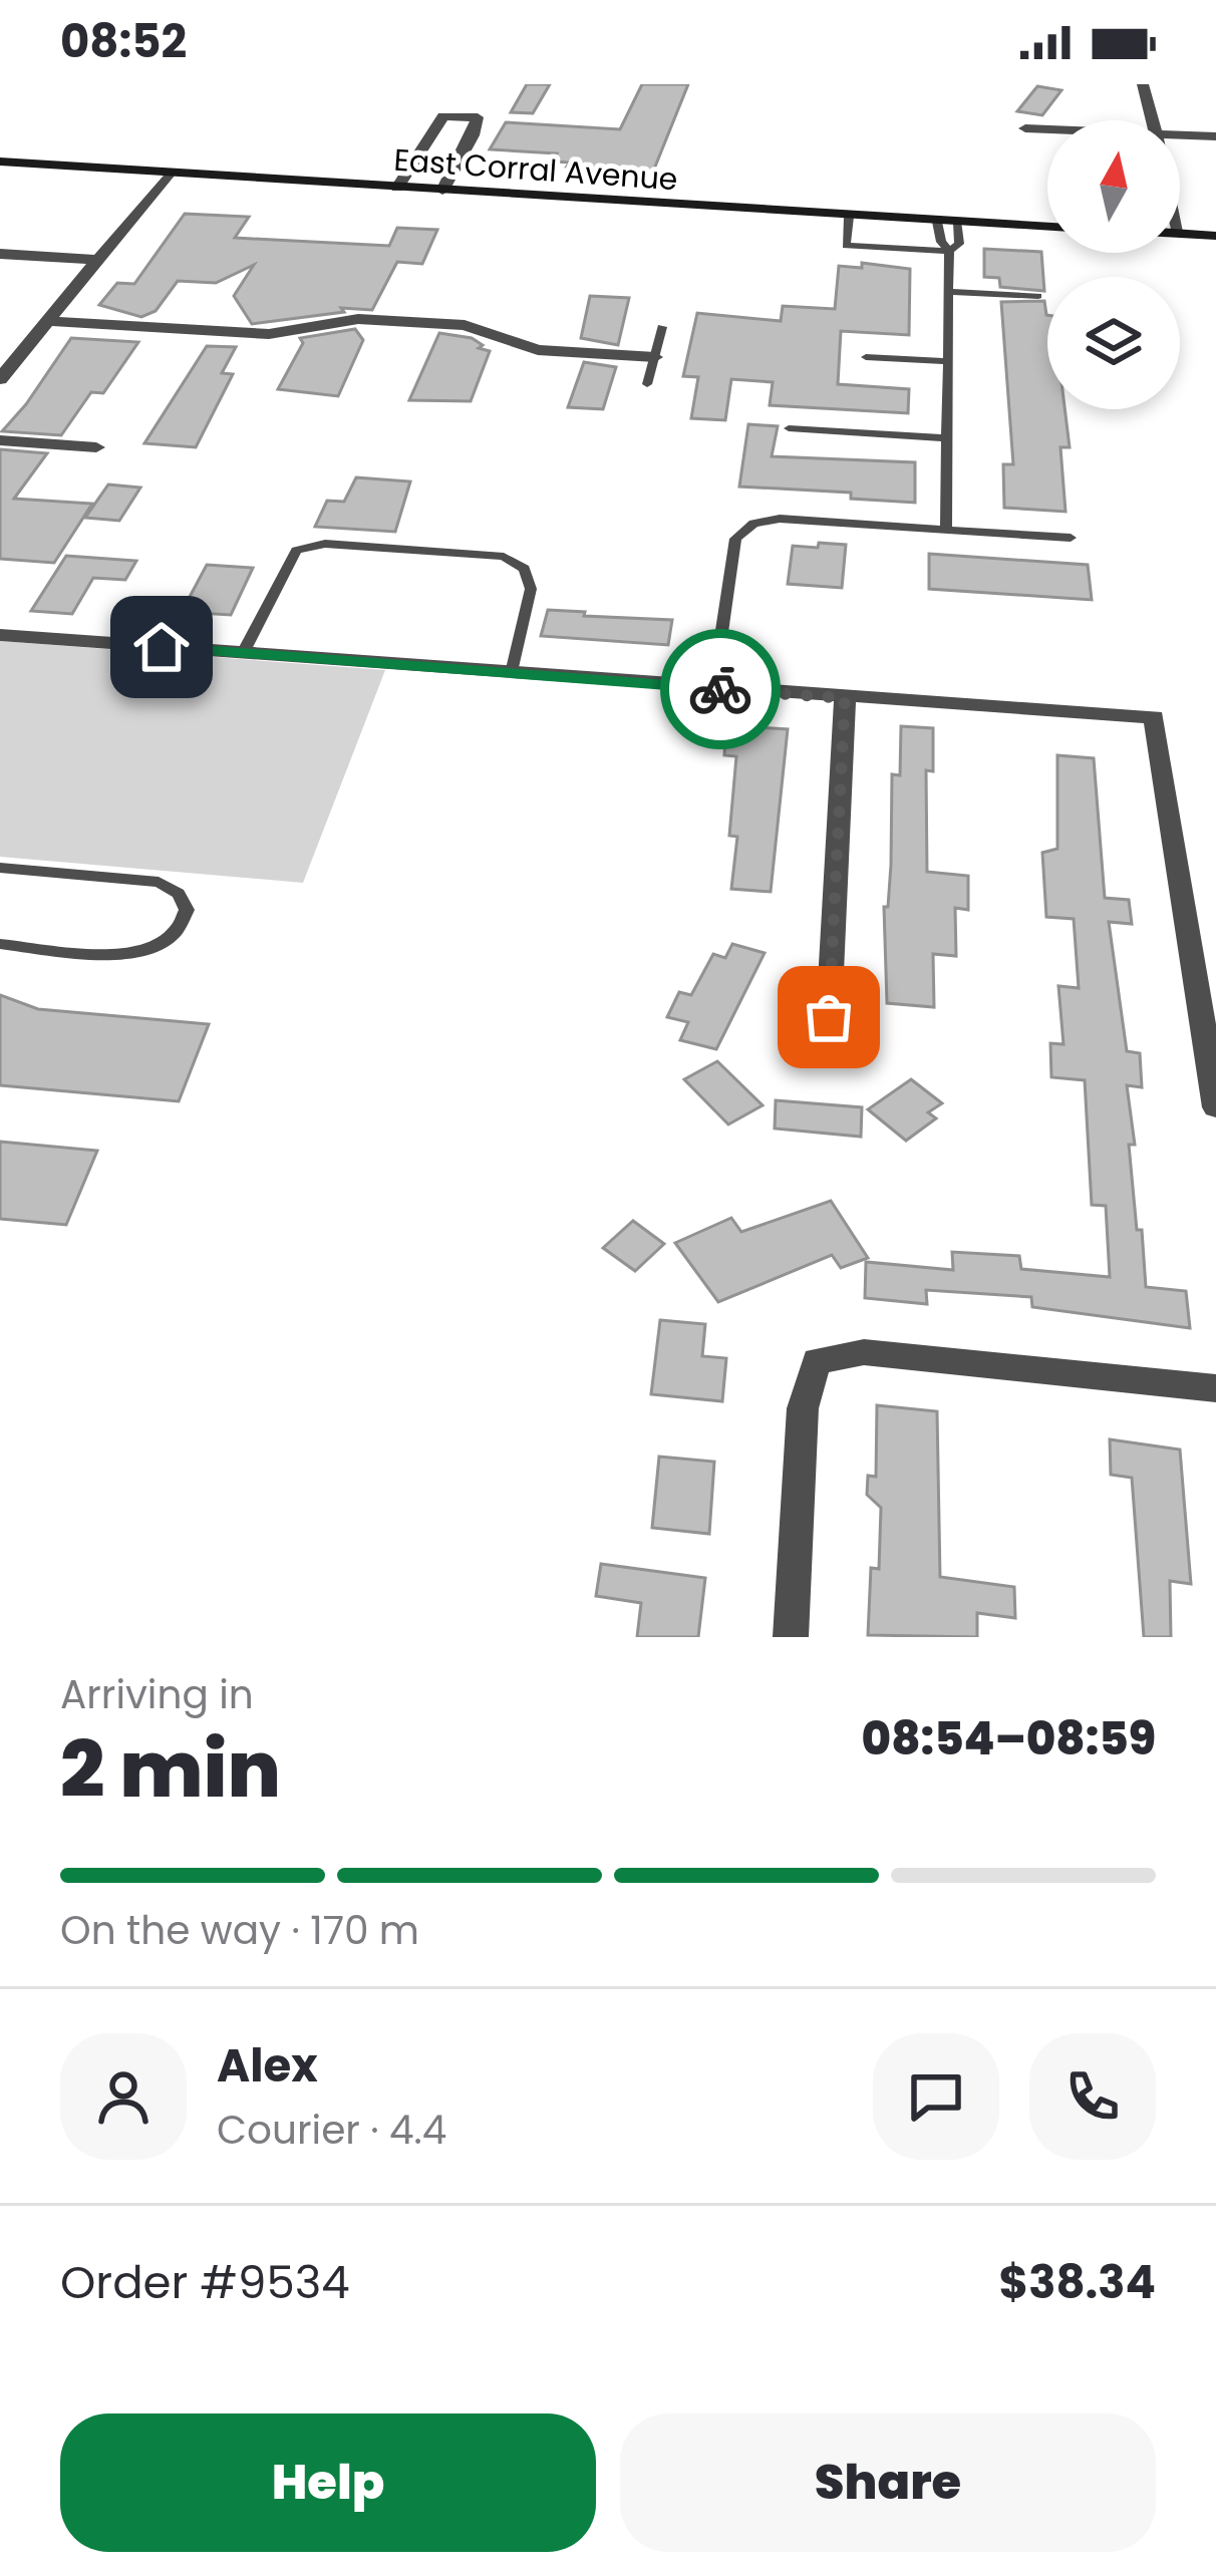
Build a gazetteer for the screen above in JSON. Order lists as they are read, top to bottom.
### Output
{
  "streets": {
    "main road": ["East Corral Avenue"]
  },
  "north": "top",
  "page": {
    "status": "08:52",
    "heading": ["2 min", "Arriving in", "08:54–08:59"],
    "panel": [
      "Alex",
      "Courier · 4.4",
      "Order #9534",
      "$38.34"
    ],
    "bar": "On the way · 170 m",
    "buttons": ["Help", "Share"]
  }
}
